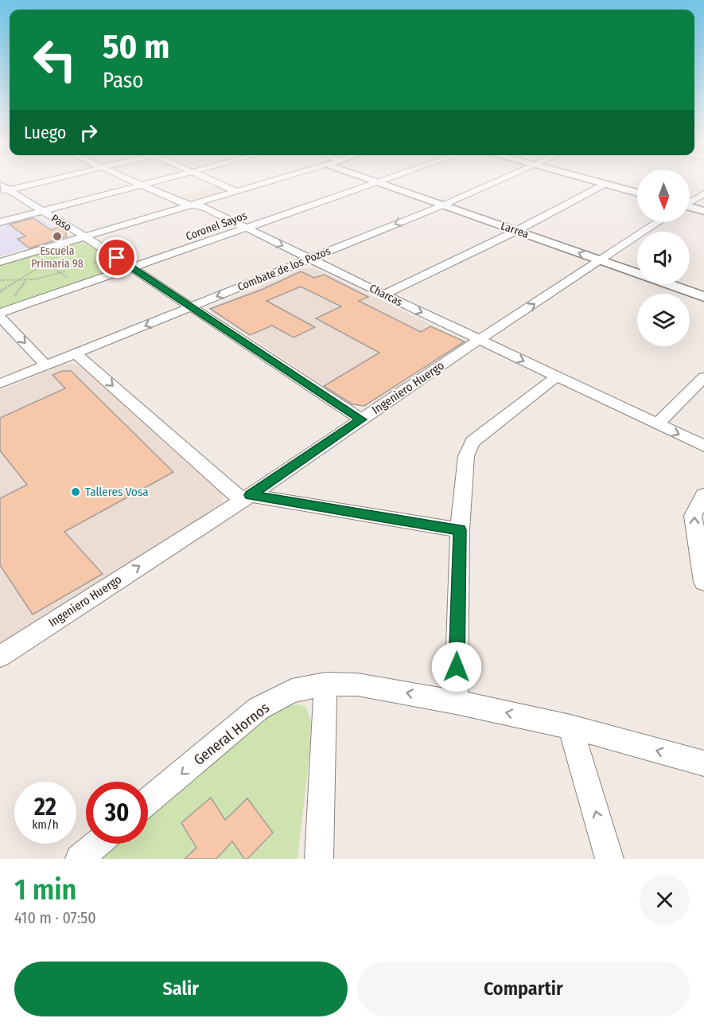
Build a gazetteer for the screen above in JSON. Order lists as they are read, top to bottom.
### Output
{
  "streets": {
    "street": [
      "Paso",
      "Coronel Sayos",
      "Larrea",
      "Combate de los Pozos",
      "Charcas",
      "Ingeniero Huergo",
      "General Hornos"
    ]
  },
  "crossings": [
    ["Paso", "Coronel Sayos"],
    ["Paso", "Combate de los Pozos"],
    ["Paso", "Ingeniero Huergo"],
    ["Coronel Sayos", "Charcas"],
    ["Larrea", "Combate de los Pozos"],
    ["Larrea", "Ingeniero Huergo"],
    ["Combate de los Pozos", "Charcas"],
    ["Charcas", "Ingeniero Huergo"]
  ],
  "one_way": ["Charcas", "General Hornos"],
  "places": ["Escuela Primaria 98", "Talleres Vosa"],
  "north": "bottom",
  "page": {
    "turn": ["50 m", "Paso"],
    "then": "Luego",
    "speed": "22 km/h",
    "limit": "30",
    "heading": ["1 min", "410 m · 07:50"],
    "buttons": ["Salir", "Compartir"]
  }
}
